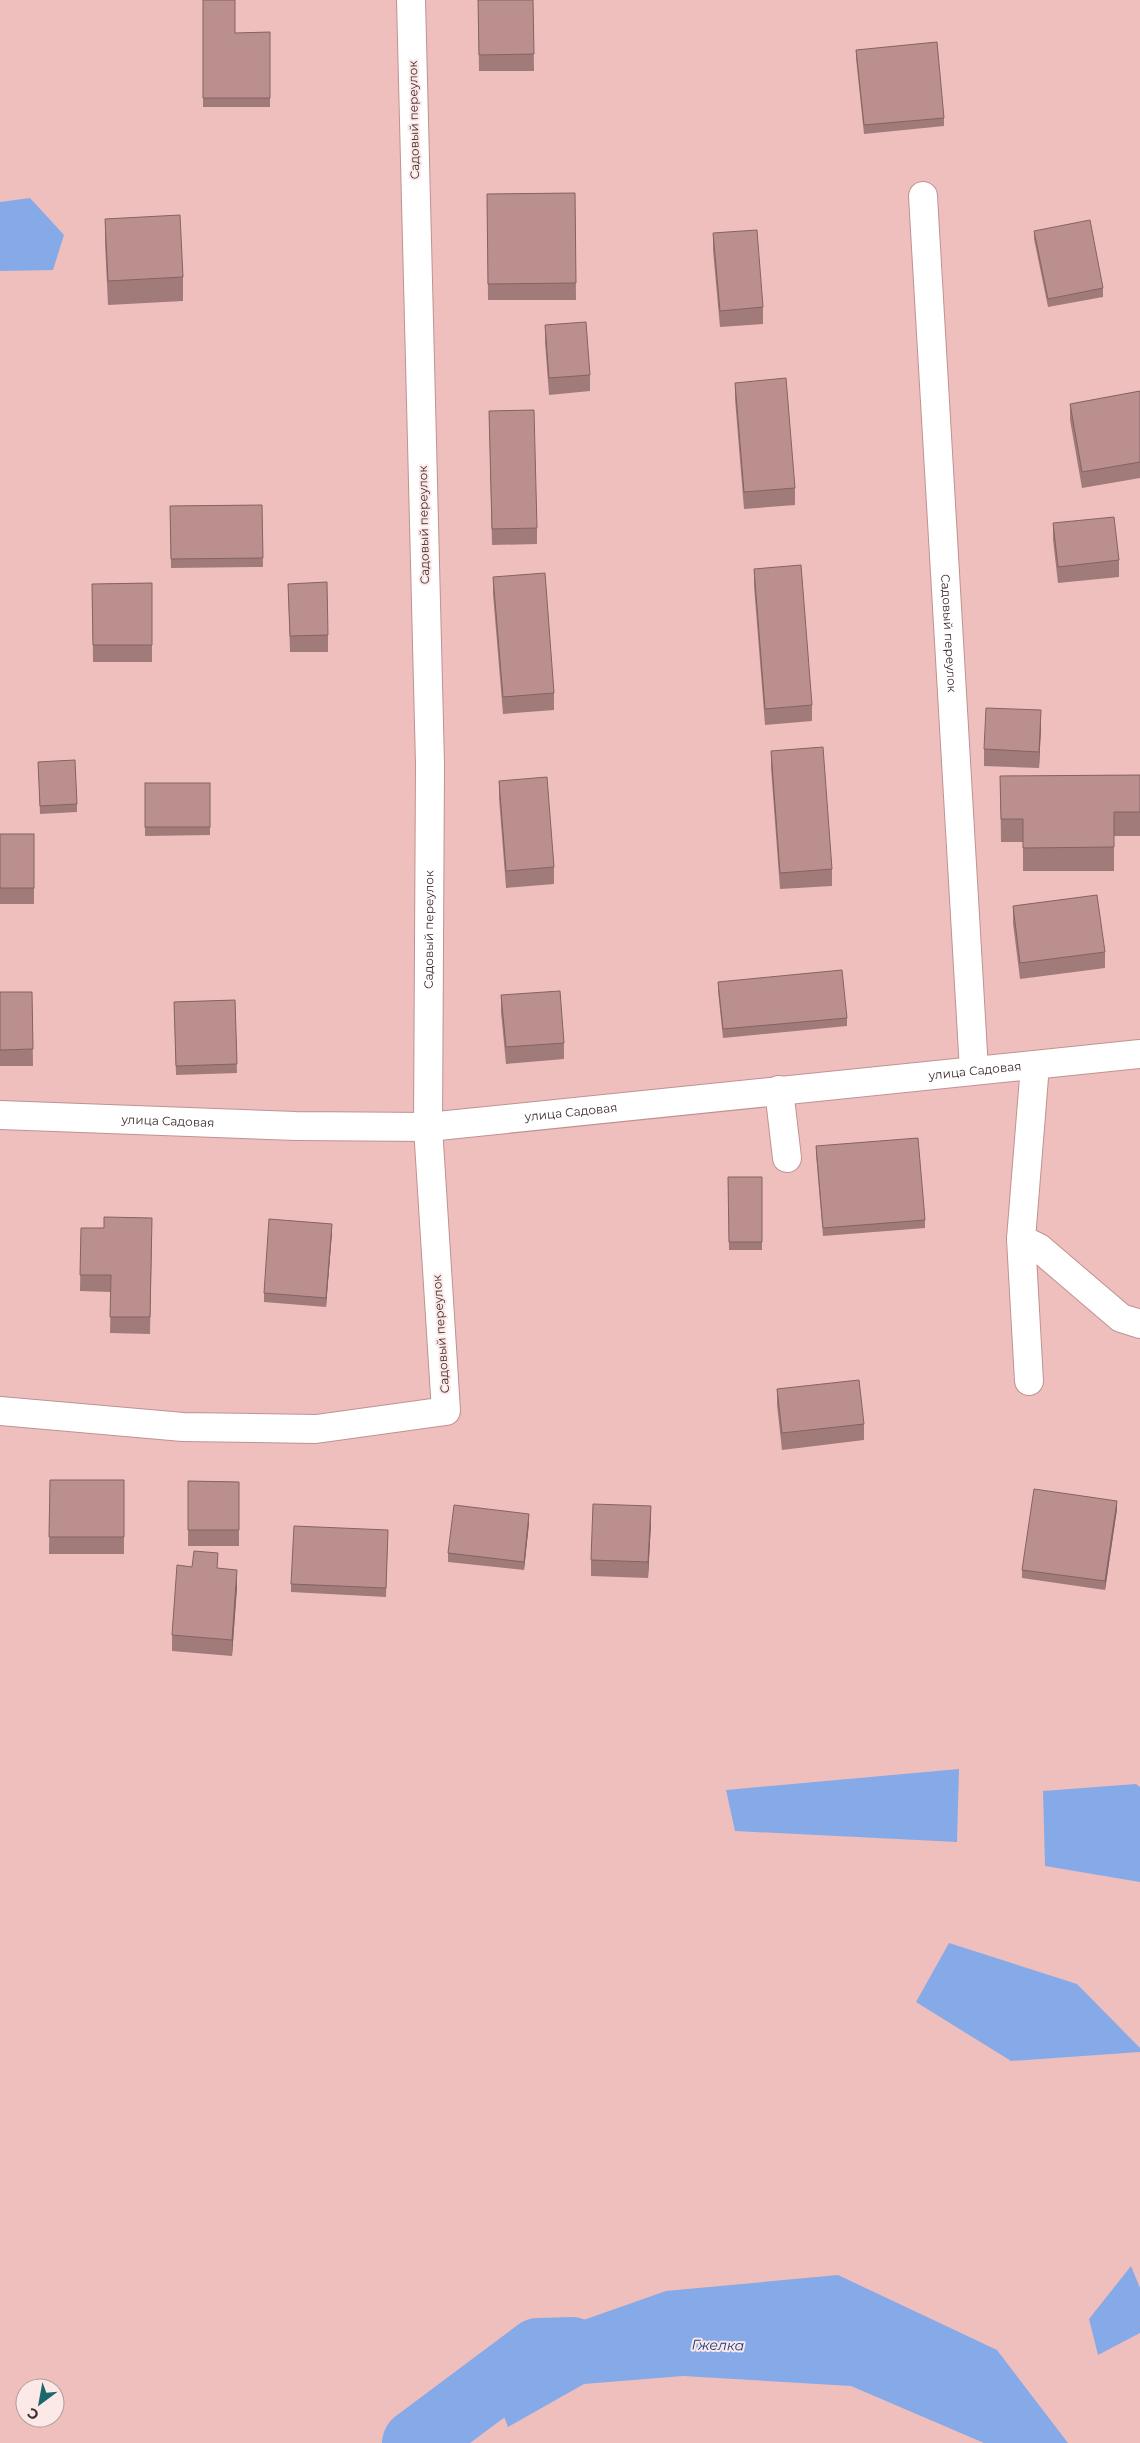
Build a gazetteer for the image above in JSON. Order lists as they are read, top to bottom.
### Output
{
  "streets": {
    "street": ["Садовый переулок", "улица Садовая"]
  },
  "crossings": [
    ["Садовый переулок", "улица Садовая"]
  ],
  "water": ["Гжелка"],
  "north": "bottom left"
}
